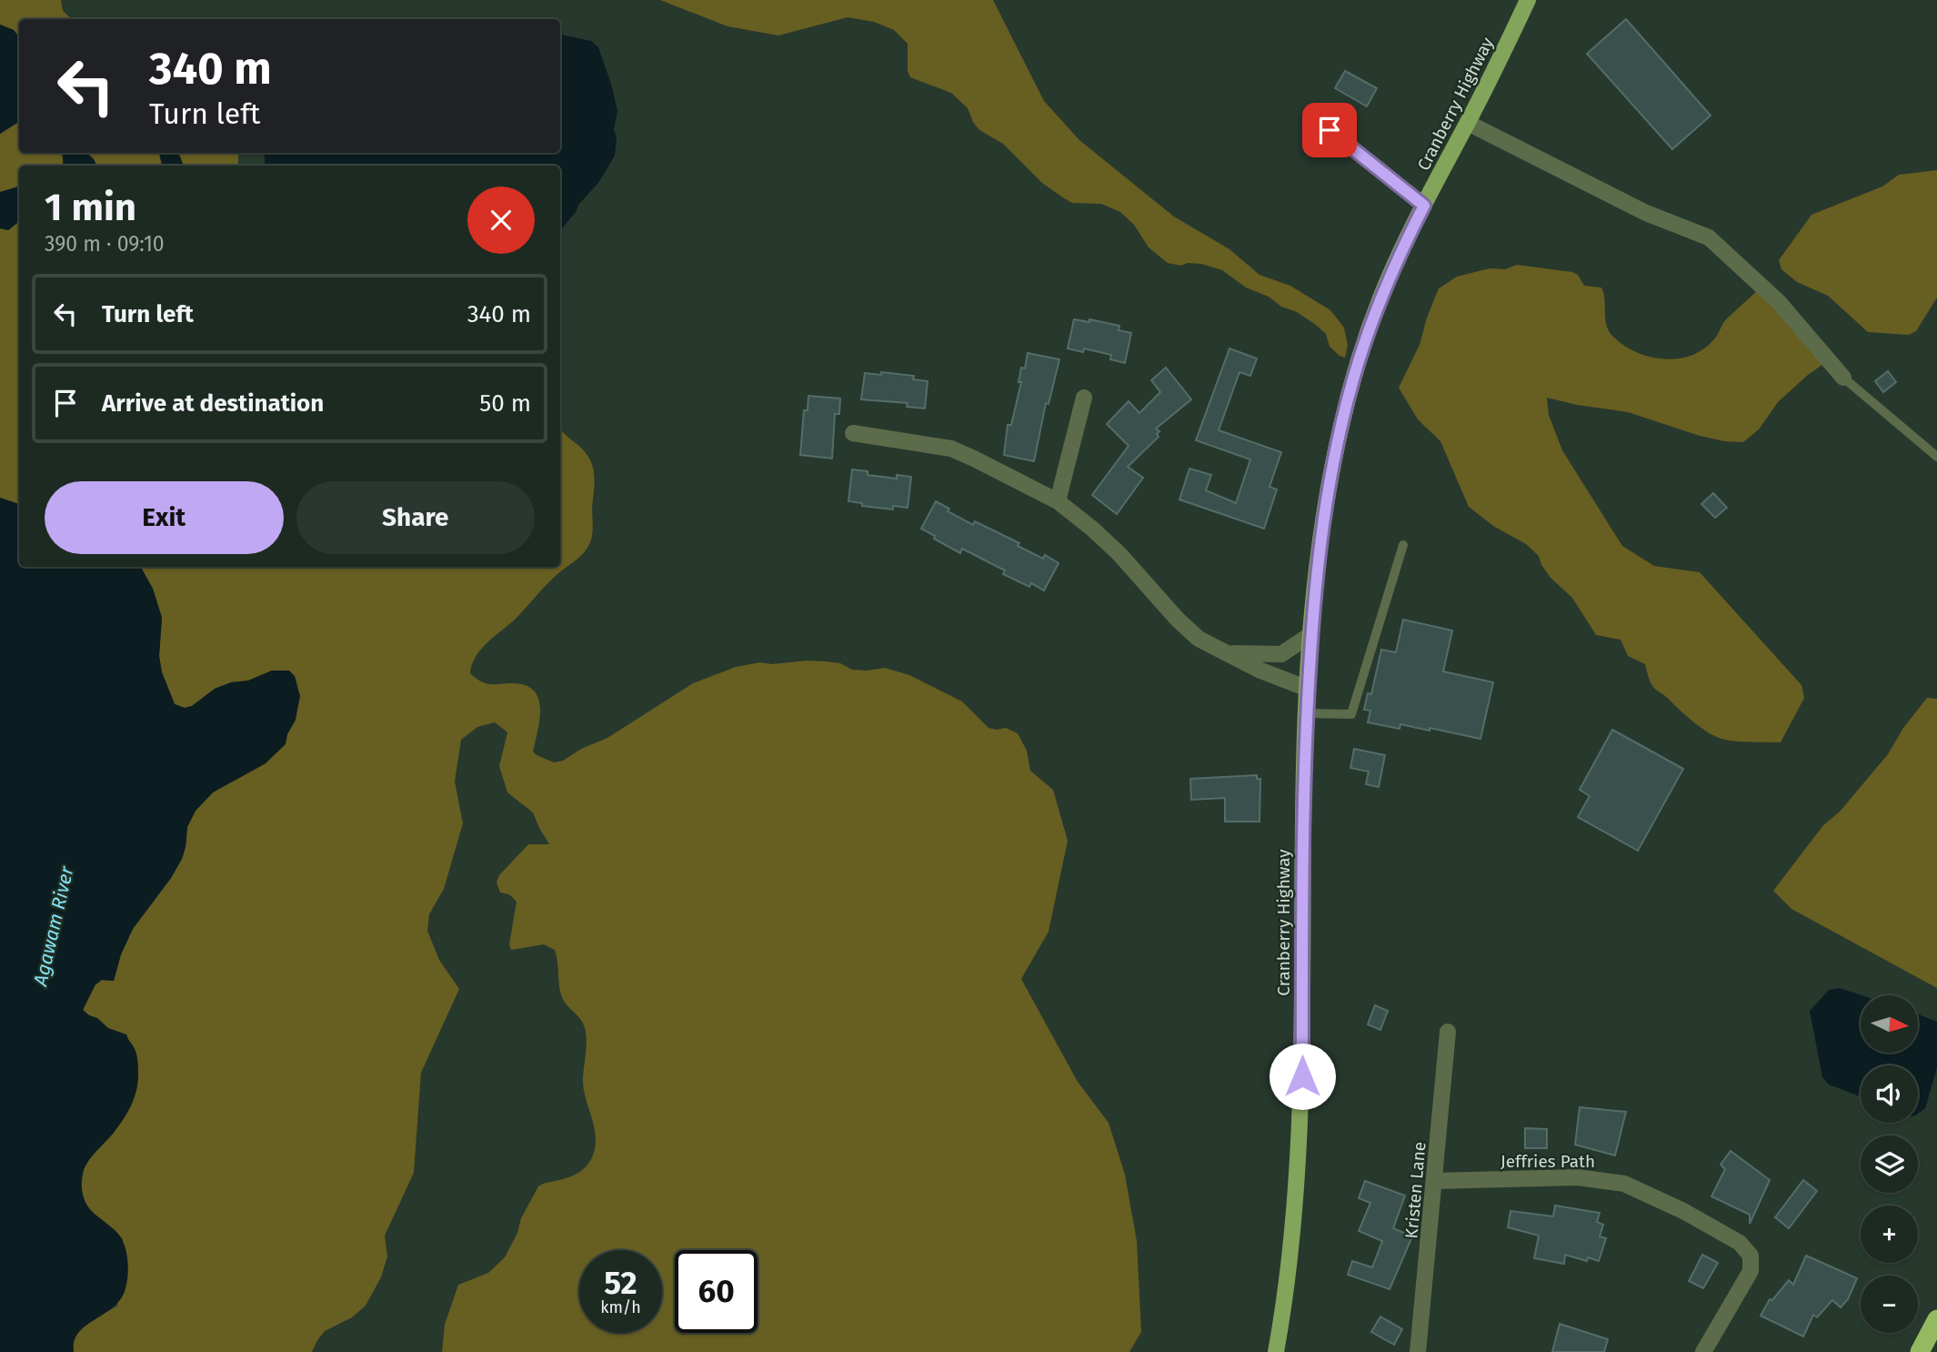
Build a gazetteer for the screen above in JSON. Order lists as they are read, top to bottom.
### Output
{
  "streets": {
    "main road": ["Cranberry Highway"],
    "street": ["Jeffries Path", "Kristen Lane"]
  },
  "crossings": [
    ["Jeffries Path", "Kristen Lane"]
  ],
  "water": ["Agawam River"],
  "north": "right",
  "page": {
    "turn": ["340 m", "Turn left"],
    "heading": ["1 min", "390 m · 09:10"],
    "list": [
      {
        "name": "Turn left",
        "value": "340 m"
      },
      {
        "name": "Arrive at destination",
        "value": "50 m"
      }
    ],
    "buttons": ["Exit", "Share"],
    "map_buttons": ["+", "−"],
    "speed": "52 km/h",
    "limit": "60"
  }
}
